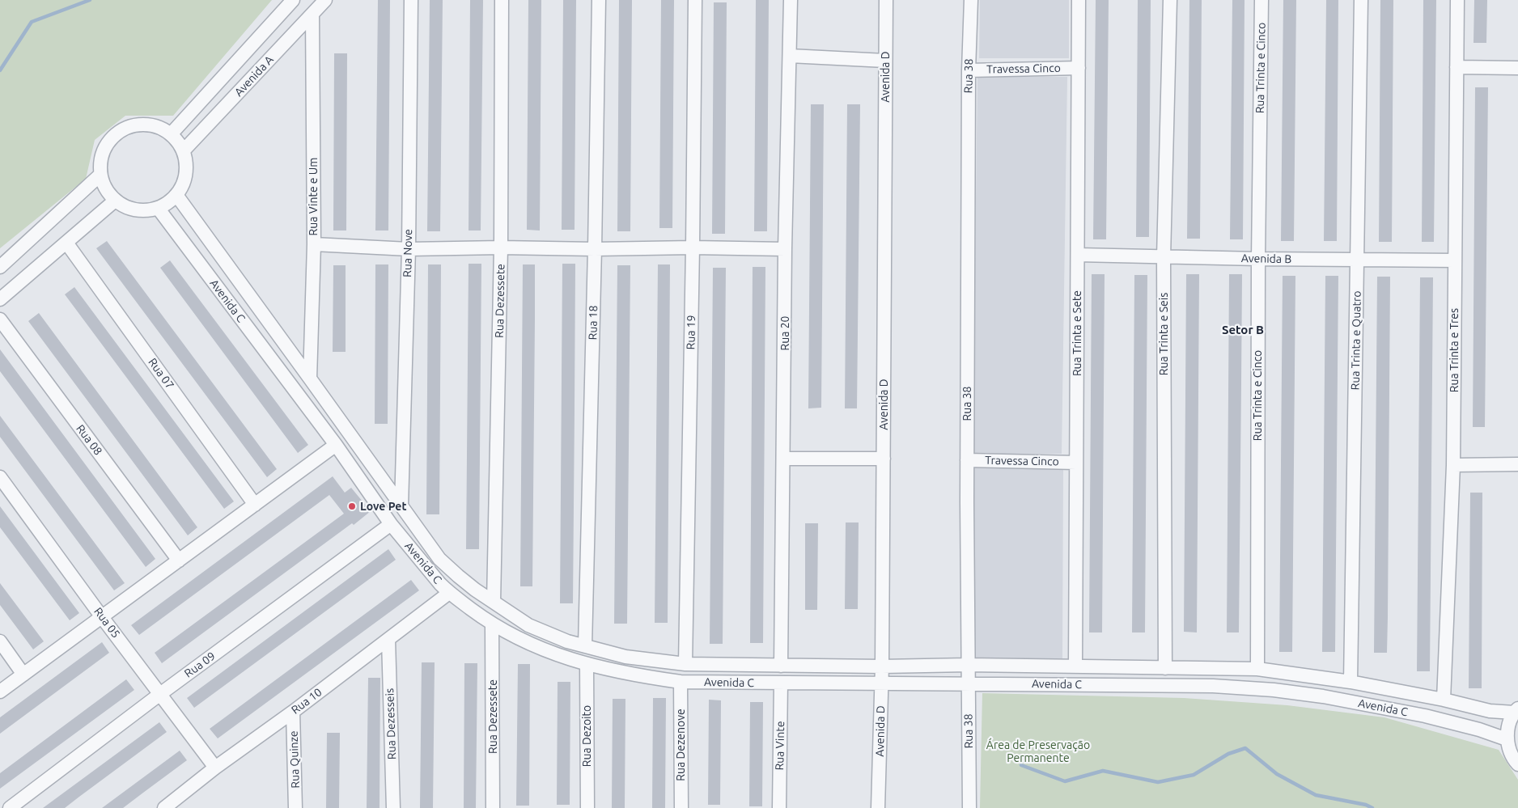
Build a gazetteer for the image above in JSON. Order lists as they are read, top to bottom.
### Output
{
  "streets": {
    "street": [
      "Rua Trinta e Cinco",
      "Travessa Cinco",
      "Avenida A",
      "Rua 38",
      "Avenida D",
      "Rua Vinte e Um",
      "Rua Nove",
      "Avenida B",
      "Avenida C",
      "Rua Dezessete",
      "Rua 18",
      "Rua 19",
      "Rua 20",
      "Rua Trinta e Sete",
      "Rua Trinta e Seis",
      "Rua Trinta e Quatro",
      "Rua Trinta e Tres",
      "Rua 07",
      "Rua 08",
      "Rua 05",
      "Rua 09",
      "Rua 10",
      "Rua Dezesseis",
      "Rua Dezoito",
      "Rua Dezenove",
      "Rua Vinte",
      "Rua Quinze"
    ]
  },
  "crossings": [
    ["Rua Trinta e Cinco", "Avenida B"],
    ["Rua Trinta e Cinco", "Avenida C"],
    ["Travessa Cinco", "Rua 38"],
    ["Travessa Cinco", "Rua Trinta e Sete"],
    ["Avenida A", "Rua Vinte e Um"],
    ["Avenida A", "Avenida C"],
    ["Rua 38", "Avenida C"],
    ["Avenida D", "Avenida C"],
    ["Rua Vinte e Um", "Avenida C"],
    ["Rua Nove", "Avenida C"],
    ["Avenida B", "Rua Trinta e Sete"],
    ["Avenida B", "Rua Trinta e Seis"],
    ["Avenida B", "Rua Trinta e Quatro"],
    ["Avenida B", "Rua Trinta e Tres"],
    ["Avenida C", "Rua Dezessete"],
    ["Avenida C", "Rua 18"],
    ["Avenida C", "Rua 19"],
    ["Avenida C", "Rua 20"],
    ["Avenida C", "Rua Trinta e Sete"],
    ["Avenida C", "Rua Trinta e Seis"],
    ["Avenida C", "Rua Trinta e Quatro"],
    ["Avenida C", "Rua Trinta e Tres"],
    ["Avenida C", "Rua 09"],
    ["Avenida C", "Rua 10"],
    ["Avenida C", "Rua Dezoito"],
    ["Avenida C", "Rua Dezenove"],
    ["Avenida C", "Rua Vinte"],
    ["Rua 05", "Rua 09"],
    ["Rua 05", "Rua 10"],
    ["Rua 10", "Rua Dezesseis"],
    ["Rua 10", "Rua Quinze"]
  ],
  "districts": ["Setor B"],
  "parks": ["Área de Preservação Permanente"],
  "places": ["Love Pet"]
}
